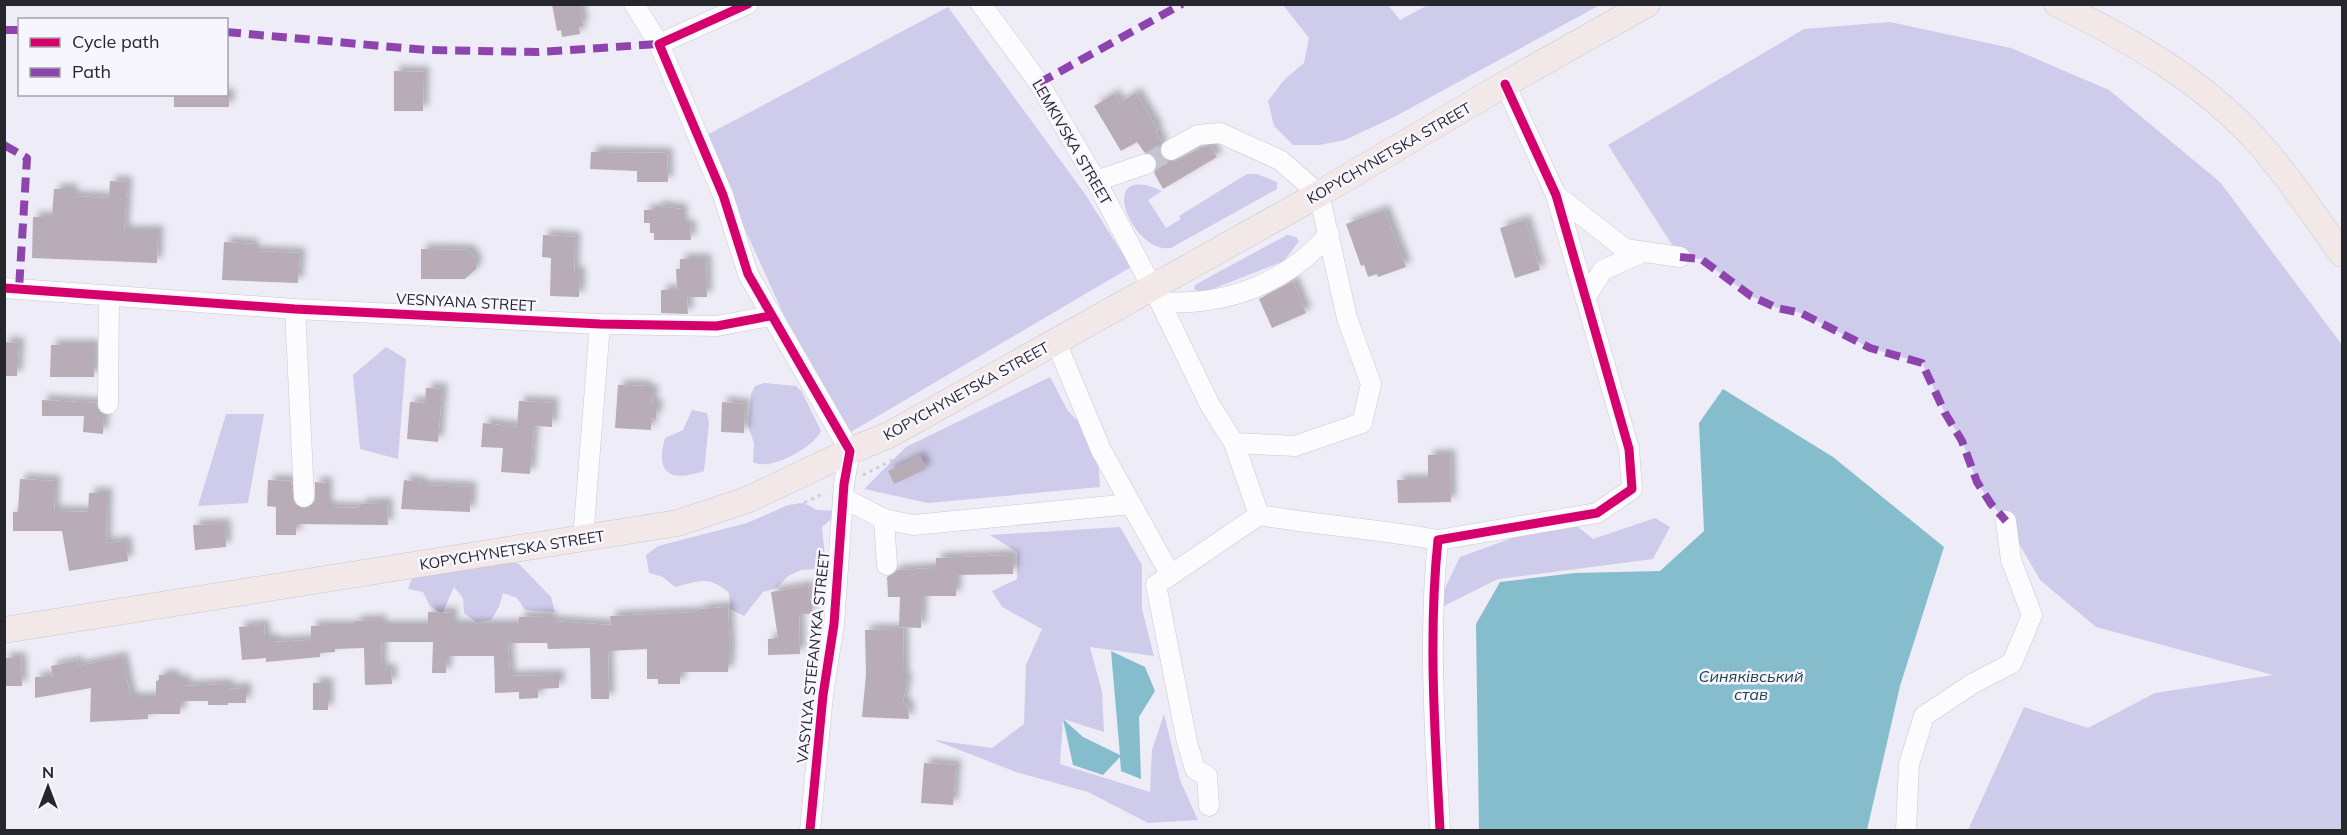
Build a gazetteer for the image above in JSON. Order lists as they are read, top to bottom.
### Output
{
  "streets": {
    "main road": ["KOPYCHYNETSKA STREET"],
    "street": ["LEMKIVSKA STREET", "VESNYANA STREET", "VASYLYA STEFANYKA STREET"]
  },
  "crossings": [
    ["LEMKIVSKA STREET", "KOPYCHYNETSKA STREET"],
    ["KOPYCHYNETSKA STREET", "VASYLYA STEFANYKA STREET"]
  ],
  "water": ["Синяківський став"],
  "legend": ["Cycle path", "Path"],
  "north": "top"
}
